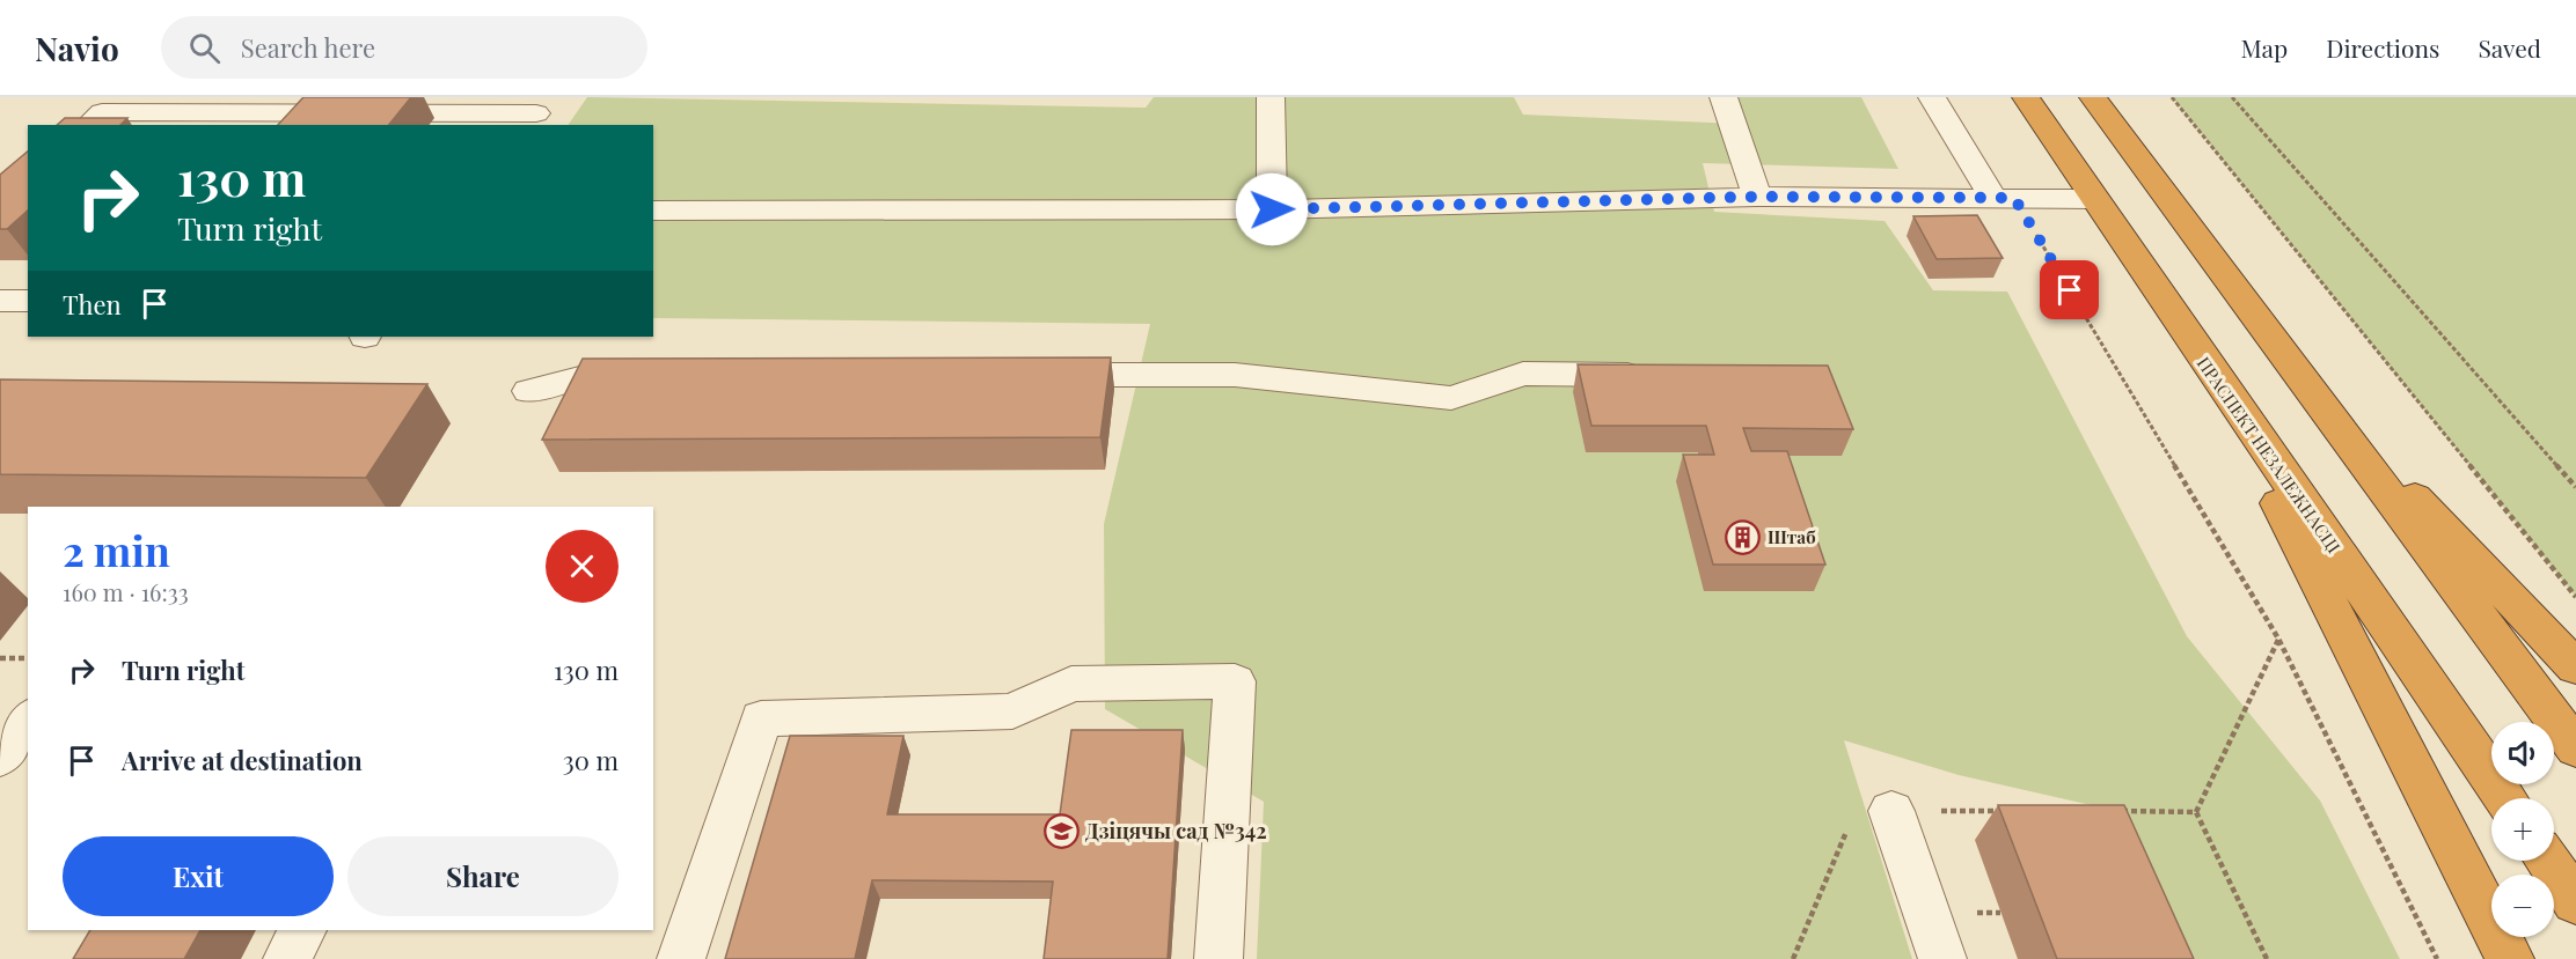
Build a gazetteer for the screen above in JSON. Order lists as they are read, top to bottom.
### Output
{
  "streets": {
    "highway": ["ПРАСПЕКТ НЕЗАЛЕЖНАСЦІ"]
  },
  "places": {
    "building": ["Штаб"],
    "school or university": ["Дзіцячы сад №342"]
  },
  "page": {
    "header": "Navio",
    "search": "Search here",
    "nav": ["Map", "Directions", "Saved"],
    "turn": ["130 m", "Turn right"],
    "then": "Then",
    "heading": ["2 min", "160 m · 16:33"],
    "list": [
      {
        "name": "Turn right",
        "value": "130 m"
      },
      {
        "name": "Arrive at destination",
        "value": "30 m"
      }
    ],
    "map_buttons": ["+", "−"],
    "buttons": ["Exit", "Share"]
  }
}
